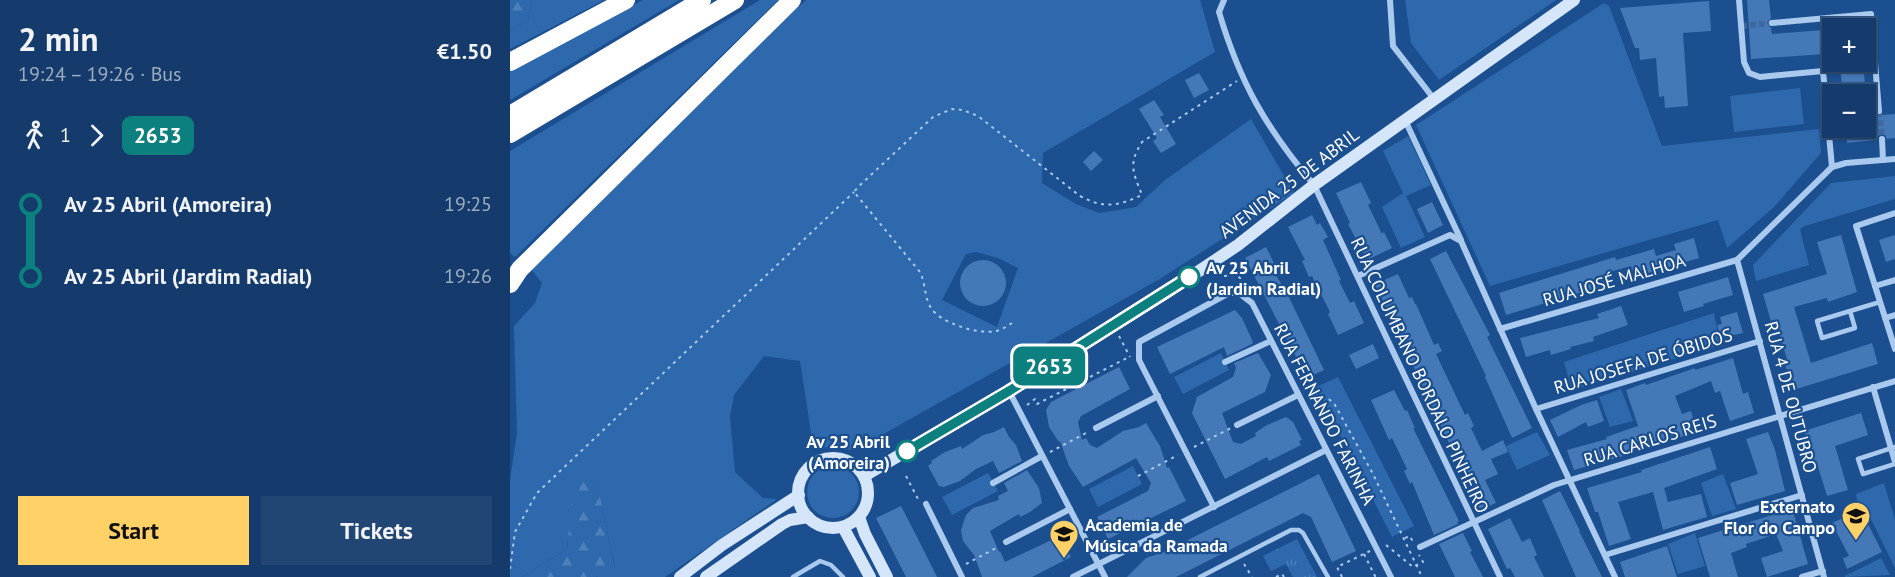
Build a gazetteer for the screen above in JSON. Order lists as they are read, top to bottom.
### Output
{
  "streets": {
    "street": [
      "AVENIDA 25 DE ABRIL",
      "RUA JOSÉ MALHOA",
      "RUA JOSEFA DE ÓBIDOS",
      "RUA COLUMBANO BORDALO PINHEIRO",
      "RUA 4 DE OUTUBRO",
      "RUA FERNANDO FARINHA",
      "RUA CARLOS REIS"
    ]
  },
  "crossings": [
    ["AVENIDA 25 DE ABRIL", "RUA COLUMBANO BORDALO PINHEIRO"],
    ["RUA JOSÉ MALHOA", "RUA 4 DE OUTUBRO"],
    ["RUA JOSEFA DE ÓBIDOS", "RUA 4 DE OUTUBRO"],
    ["RUA COLUMBANO BORDALO PINHEIRO", "RUA CARLOS REIS"],
    ["RUA 4 DE OUTUBRO", "RUA CARLOS REIS"]
  ],
  "places": {
    "other": ["Av 25 Abril (Jardim Radial)", "Av 25 Abril (Amoreira)"],
    "school or university": ["Externato Flor do Campo", "Academia de Música da Ramada"]
  },
  "lines": ["bus line 2653"],
  "page": {
    "heading": ["2 min", "19:24 – 19:26 · Bus", "€1.50"],
    "on_map": "2653",
    "map_buttons": ["+", "−"],
    "legs": ["1", "2653"],
    "list": [
      {
        "name": "Av 25 Abril (Amoreira)",
        "value": "19:25"
      },
      {
        "name": "Av 25 Abril (Jardim Radial)",
        "value": "19:26"
      }
    ],
    "buttons": ["Start", "Tickets"]
  }
}
